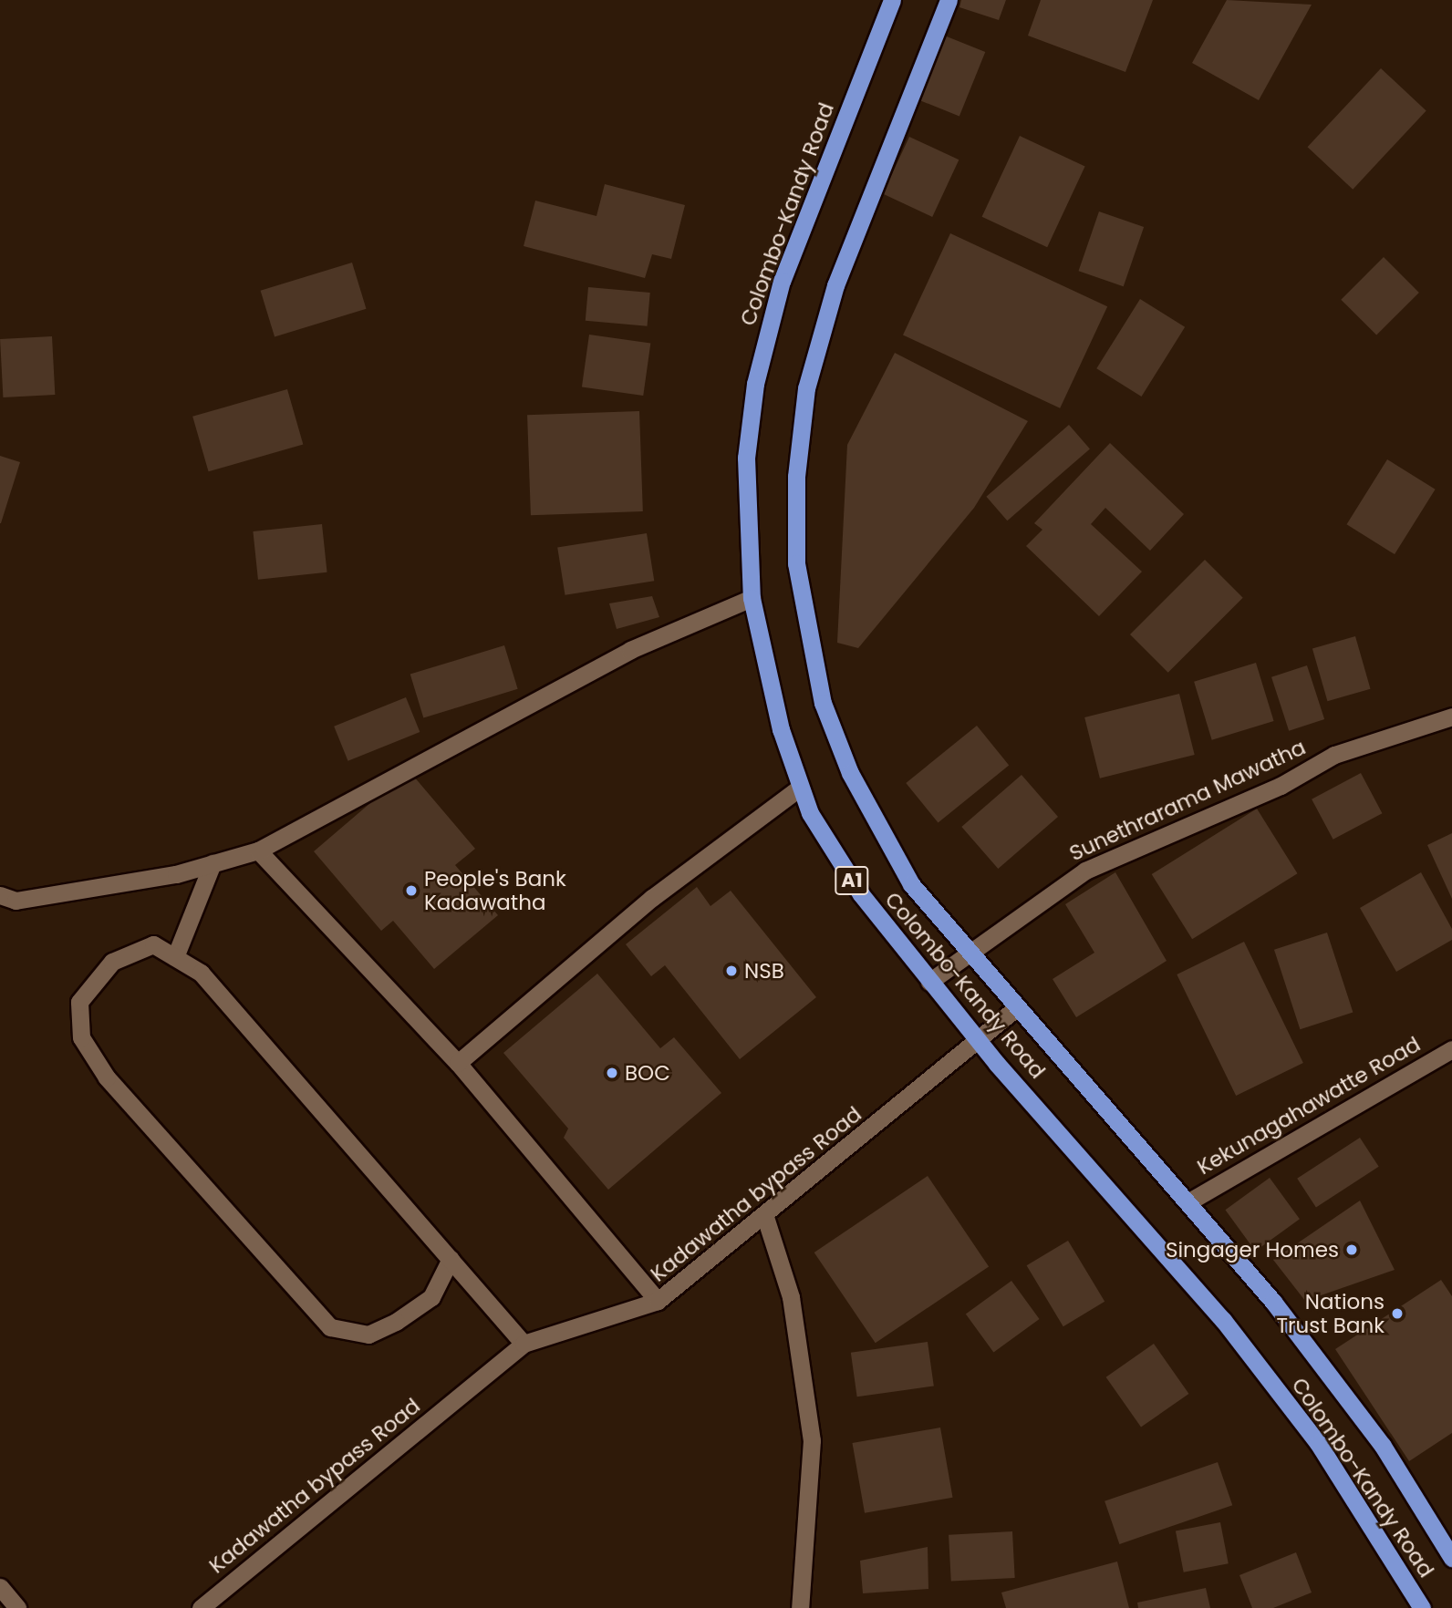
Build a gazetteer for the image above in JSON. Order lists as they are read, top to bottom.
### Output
{
  "streets": {
    "highway": ["Colombo-Kandy Road", "A1"],
    "street": ["Sunethrarama Mawatha", "Kekunagahawatte Road", "Kadawatha bypass Road"]
  },
  "crossings": [
    ["Colombo-Kandy Road", "Sunethrarama Mawatha"],
    ["Colombo-Kandy Road", "Kekunagahawatte Road"],
    ["Colombo-Kandy Road", "Kadawatha bypass Road"]
  ],
  "places": [
    "People's Bank Kadawatha",
    "NSB",
    "BOC",
    "Singager Homes",
    "Nations Trust Bank"
  ]
}
